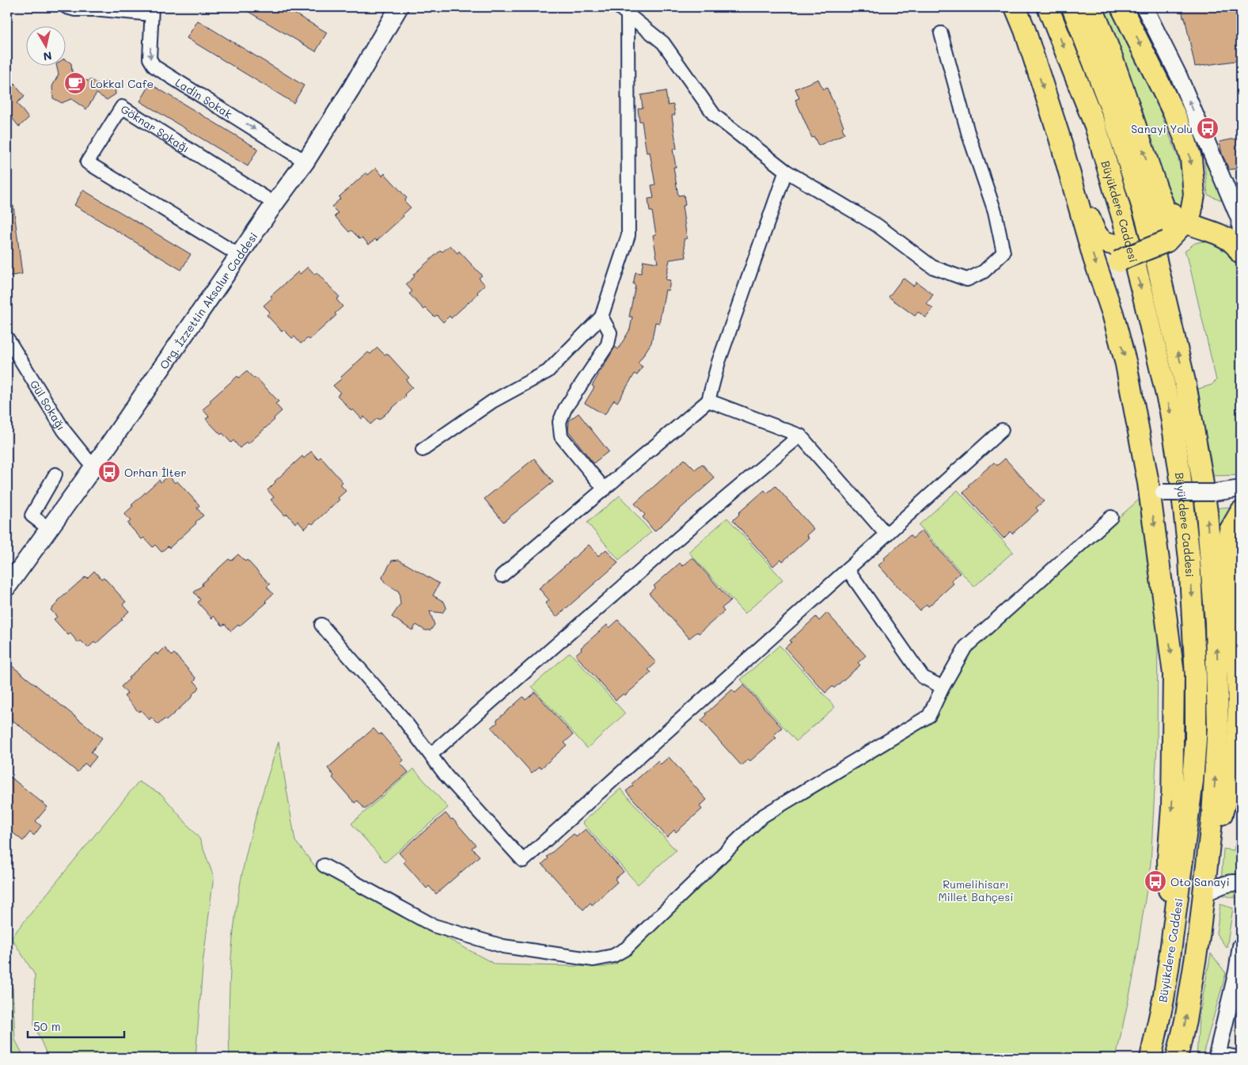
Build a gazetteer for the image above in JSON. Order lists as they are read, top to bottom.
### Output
{
  "streets": {
    "main road": ["Büyükdere Caddesi", "Org. İzzettin Aksalur Caddesi"],
    "street": ["Ladin Sokak", "Göknar Sokağı", "Gül Sokağı"]
  },
  "crossings": [
    ["Ladin Sokak", "Org. İzzettin Aksalur Caddesi"],
    ["Göknar Sokağı", "Org. İzzettin Aksalur Caddesi"],
    ["Org. İzzettin Aksalur Caddesi", "Gül Sokağı"]
  ],
  "one_way": ["Ladin Sokak"],
  "parks": ["Rumelihisarı Millet Bahçesi"],
  "places": {
    "cafe": ["Lokkal Cafe"],
    "bus stop": ["Sanayi Yolu", "Orhan İlter", "Oto Sanayi"]
  },
  "scale_bar": "50 m",
  "north": "bottom"
}
